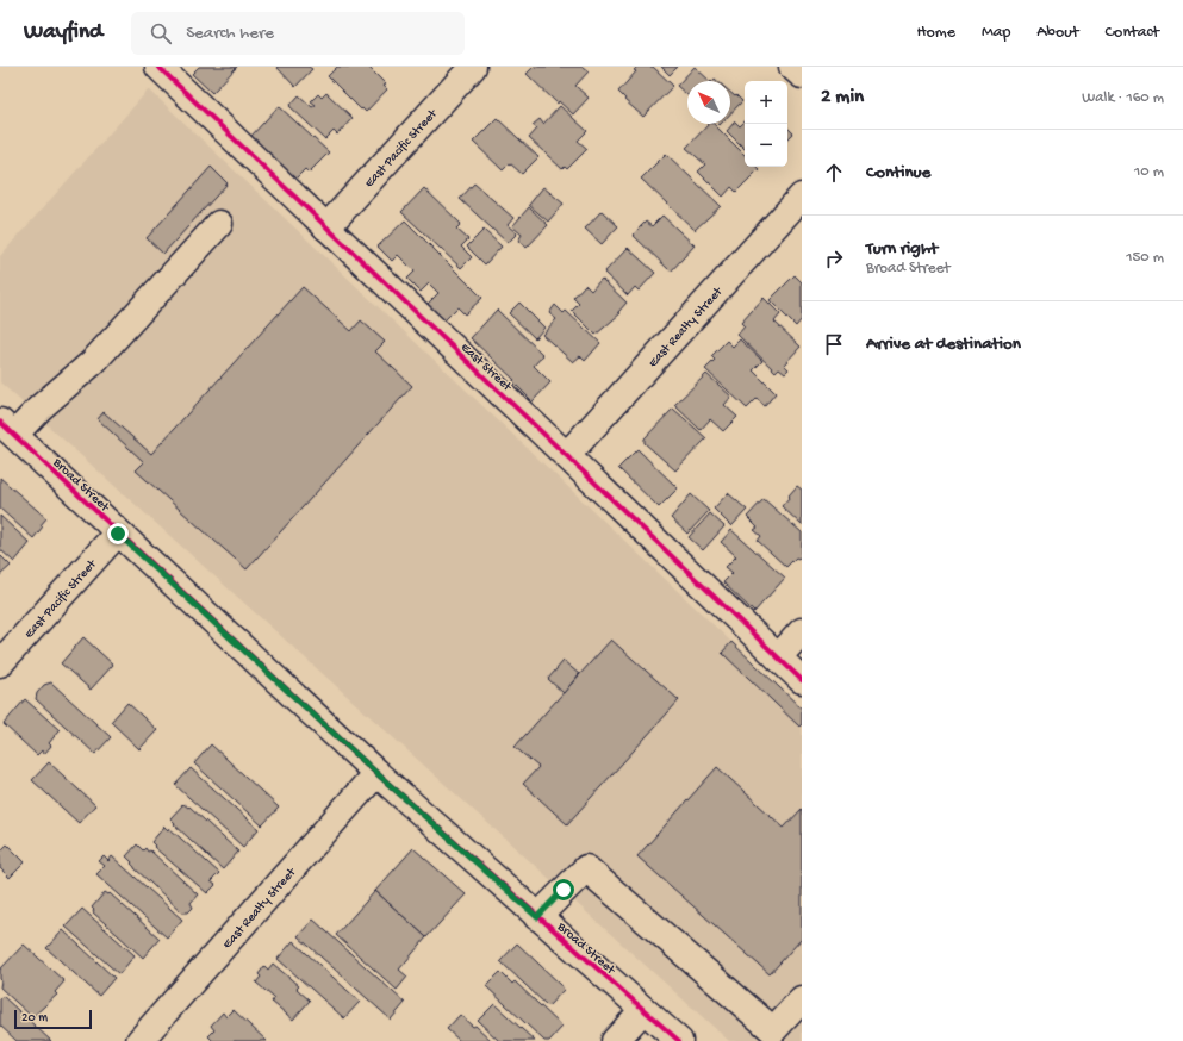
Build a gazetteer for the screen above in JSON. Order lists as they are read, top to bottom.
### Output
{
  "streets": {
    "street": [
      "East Pacific Street",
      "East Realty Street",
      "East Street",
      "Broad Street"
    ]
  },
  "crossings": [
    ["East Pacific Street", "East Street"],
    ["East Pacific Street", "Broad Street"],
    ["East Realty Street", "East Street"],
    ["East Realty Street", "Broad Street"]
  ],
  "scale_bar": "20 m",
  "north": "top left",
  "page": {
    "header": "Wayfind",
    "search": "Search here",
    "nav": [
      "Home",
      "Map",
      "About",
      "Contact"
    ],
    "heading": ["2 min", "Walk · 160 m"],
    "map_buttons": ["+", "−"],
    "list": [
      ["Continue", "10 m"],
      ["Turn right", "Broad Street", "150 m"],
      "Arrive at destination"
    ],
    "scale": "20 m"
  }
}
